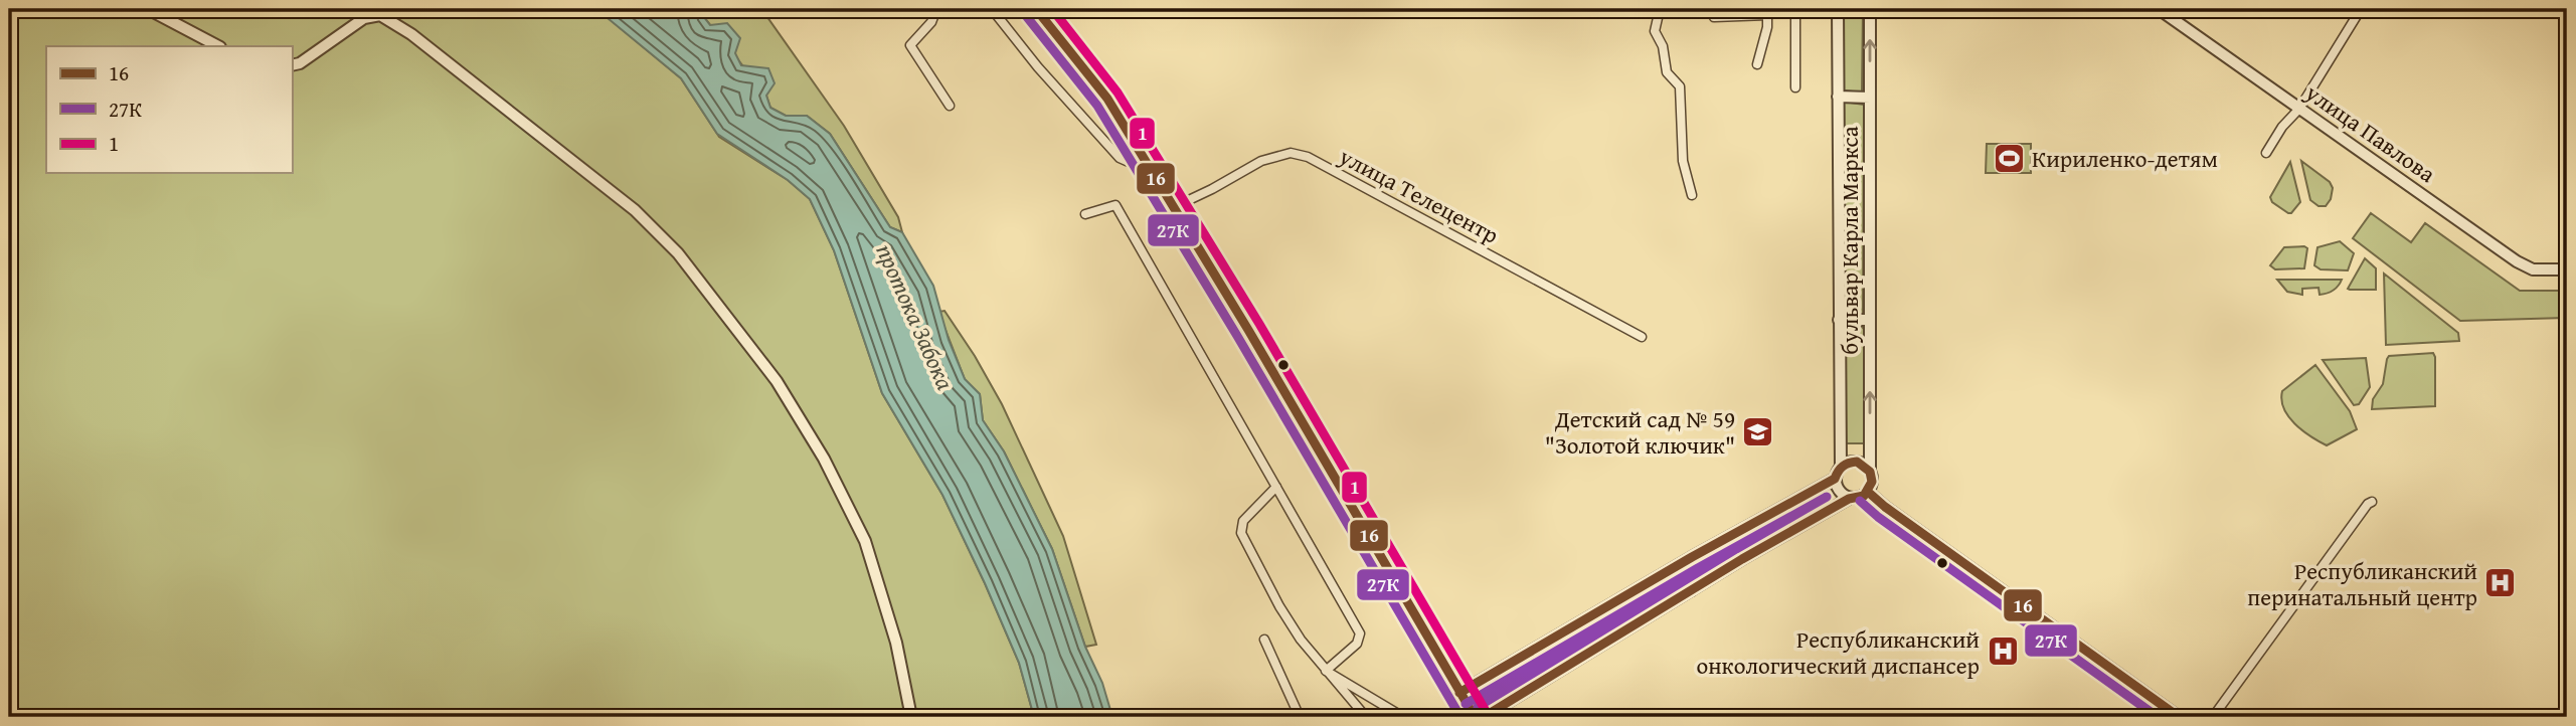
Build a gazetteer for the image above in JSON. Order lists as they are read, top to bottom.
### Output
{
  "streets": {
    "street": ["улица Павлова", "улица Телецентр", "бульвар Карла Маркса"]
  },
  "water": ["протока Забока"],
  "places": {
    "sports": ["Кириленко-детям"],
    "school or university": ["Детский сад № 59 \"Золотой ключик\""],
    "hospital": ["Республиканский перинатальный центр", "Республиканский онкологический диспансер"]
  },
  "lines": ["transit line 16", "transit line 1", "transit line 27К"],
  "legend": ["16", "27К", "1"]
}
